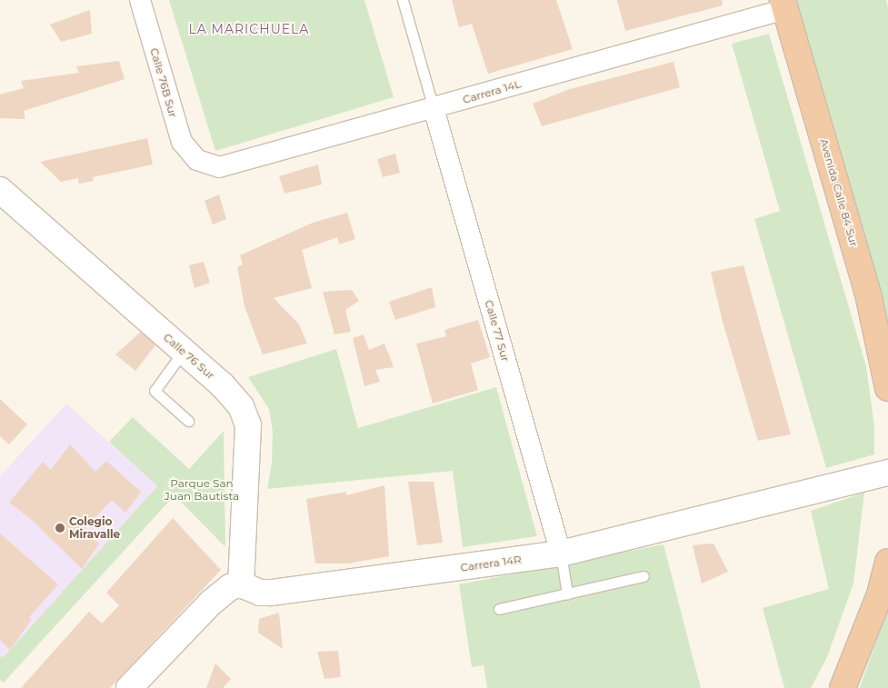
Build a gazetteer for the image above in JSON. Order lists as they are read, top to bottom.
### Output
{
  "streets": {
    "highway": ["Avenida Calle 84 Sur"],
    "street": [
      "Calle 76B Sur",
      "Carrera 14L",
      "Calle 77 Sur",
      "Calle 76 Sur",
      "Carrera 14R"
    ]
  },
  "crossings": [
    ["Calle 76B Sur", "Carrera 14L"],
    ["Carrera 14L", "Avenida Calle 84 Sur"],
    ["Carrera 14L", "Calle 77 Sur"],
    ["Calle 77 Sur", "Carrera 14R"],
    ["Calle 76 Sur", "Carrera 14R"]
  ],
  "districts": ["LA MARICHUELA"],
  "parks": ["Parque San Juan Bautista"],
  "places": ["Colegio Miravalle"]
}
